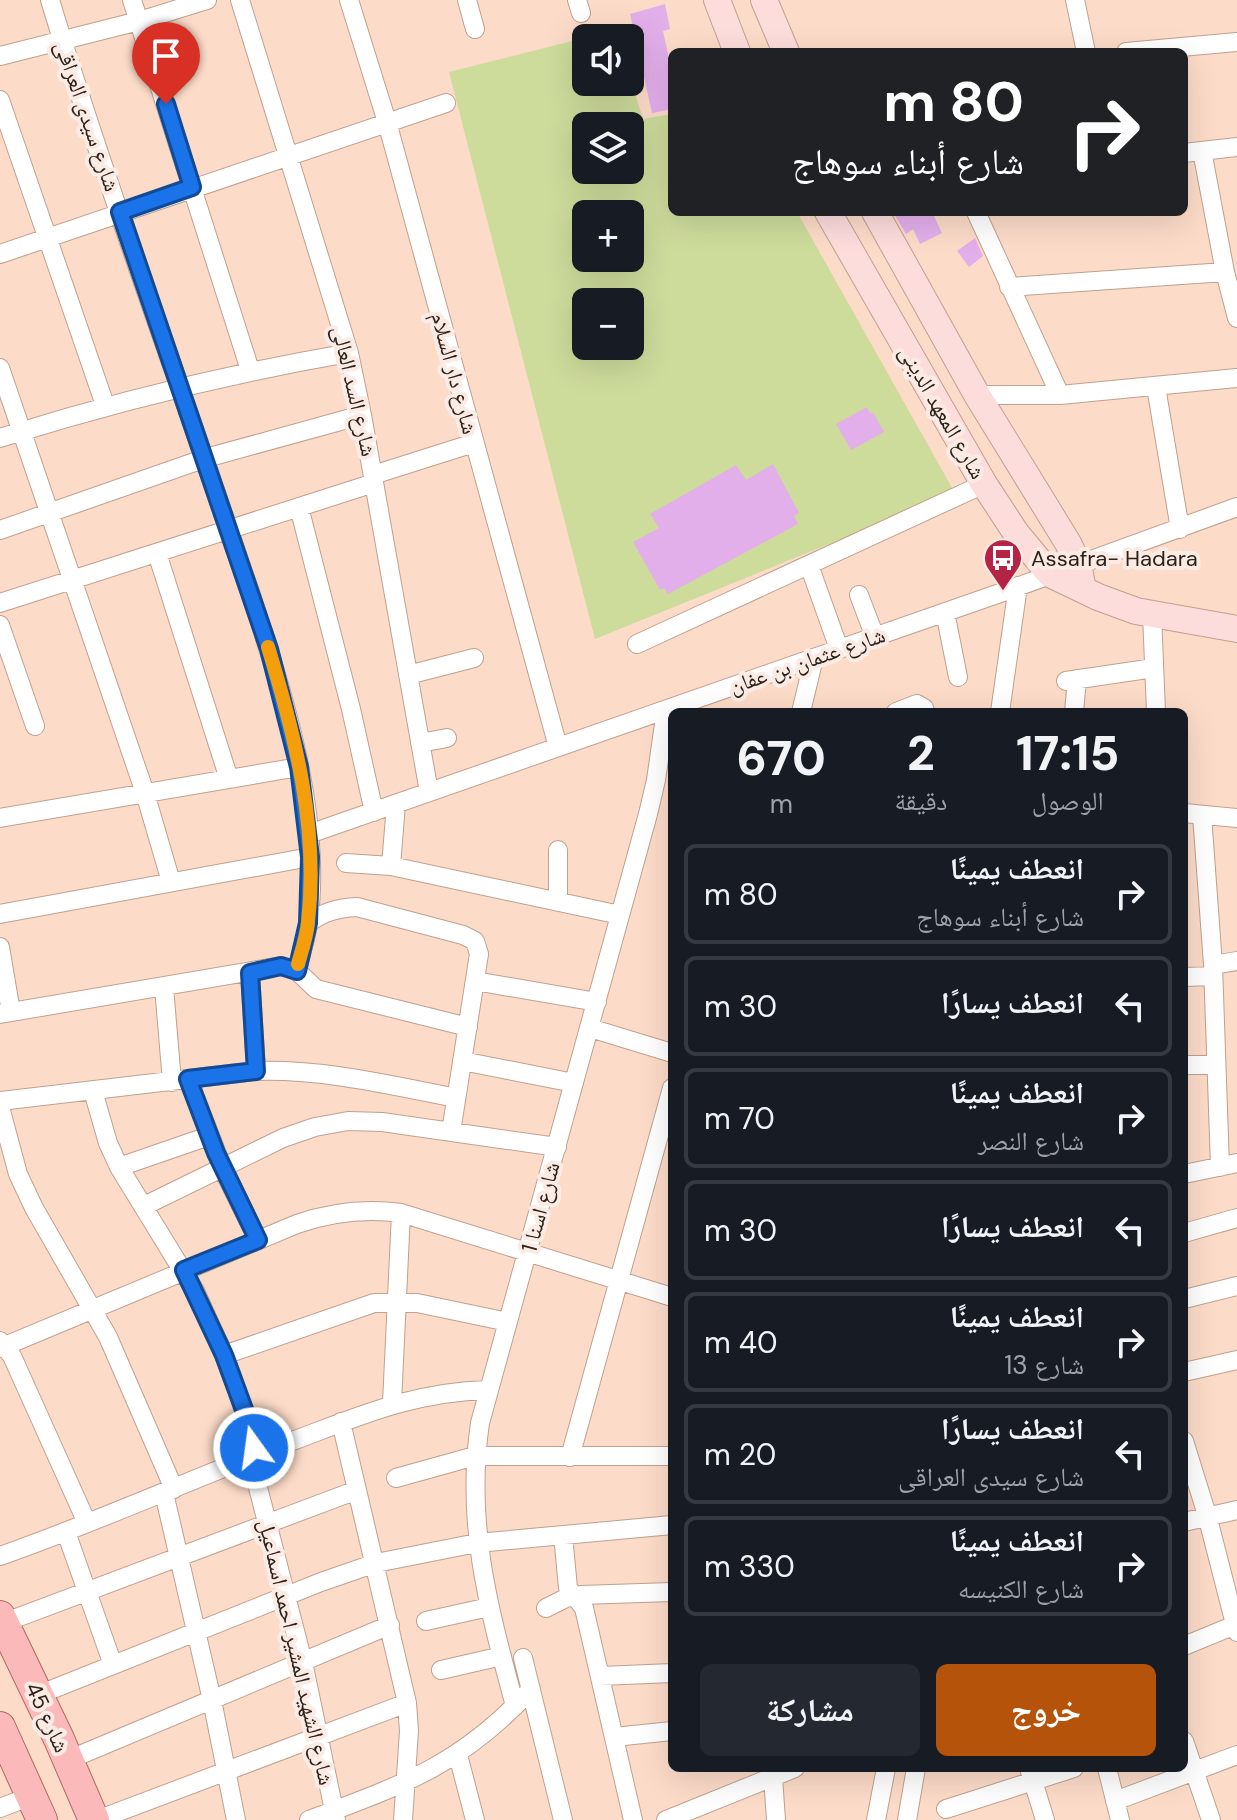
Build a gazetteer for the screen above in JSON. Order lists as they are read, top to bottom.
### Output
{
  "streets": {
    "main road": ["شارع 45"],
    "street": [
      "شارع سيدى العراقى",
      "شارع دار السلام",
      "شارع السد العالى",
      "شارع المعهد الدينى",
      "شارع عثمان بن عفان",
      "شارع اسنا 1",
      "شارع الشهيد المشير احمد اسماعيل"
    ]
  },
  "crossings": [
    ["شارع سيدى العراقى", "شارع عثمان بن عفان"],
    ["شارع دار السلام", "شارع عثمان بن عفان"],
    ["شارع السد العالى", "شارع عثمان بن عفان"],
    ["شارع المعهد الدينى", "شارع عثمان بن عفان"],
    ["شارع عثمان بن عفان", "شارع اسنا 1"]
  ],
  "places": {
    "bus stop": ["Assafra- Hadara"]
  },
  "page": {
    "map_buttons": ["+", "−"],
    "turn": ["80 m", "شارع أبناء سوهاج"],
    "eta": [
      "17:15",
      "الوصول",
      "2",
      "دقيقة",
      "670",
      "m"
    ],
    "list": [
      {
        "name": "انعطف يمينًا",
        "note": "شارع أبناء سوهاج",
        "value": "80 m"
      },
      {
        "name": "انعطف يسارًا",
        "value": "30 m"
      },
      {
        "name": "انعطف يمينًا",
        "note": "شارع النصر",
        "value": "70 m"
      },
      {
        "name": "انعطف يسارًا",
        "value": "30 m"
      },
      {
        "name": "انعطف يمينًا",
        "note": "شارع 13",
        "value": "40 m"
      },
      {
        "name": "انعطف يسارًا",
        "note": "شارع سيدى العراقى",
        "value": "20 m"
      },
      {
        "name": "انعطف يمينًا",
        "note": "شارع الكنيسه",
        "value": "330 m"
      }
    ],
    "buttons": ["خروج", "مشاركة"]
  }
}
